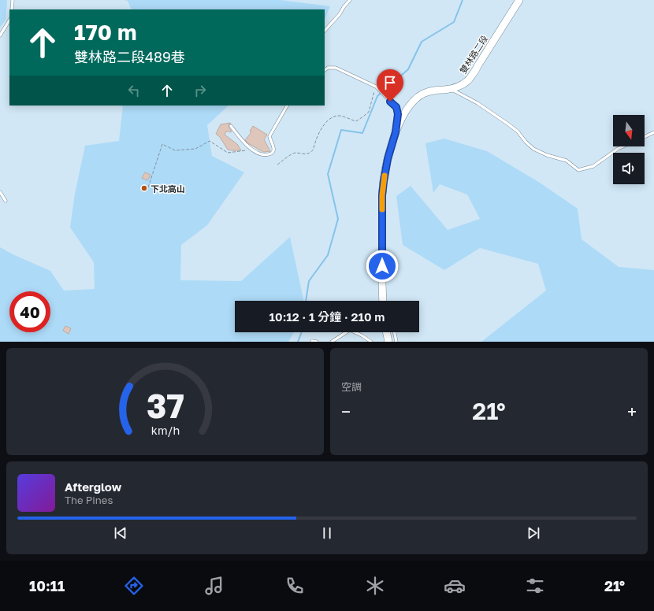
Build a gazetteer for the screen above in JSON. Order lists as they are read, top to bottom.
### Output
{
  "streets": {
    "street": ["雙林路二段"]
  },
  "places": ["下北高山"],
  "north": "bottom",
  "page": {
    "turn": ["170 m", "雙林路二段489巷"],
    "limit": "40",
    "trip": "10:12 · 1 分鐘 · 210 m",
    "tile": "空調",
    "heat": ["−", "21°", "+"],
    "song": ["Afterglow", "The Pines"],
    "tabs": ["10:11", "21°"],
    "gauge": ["37", "km/h"]
  }
}
